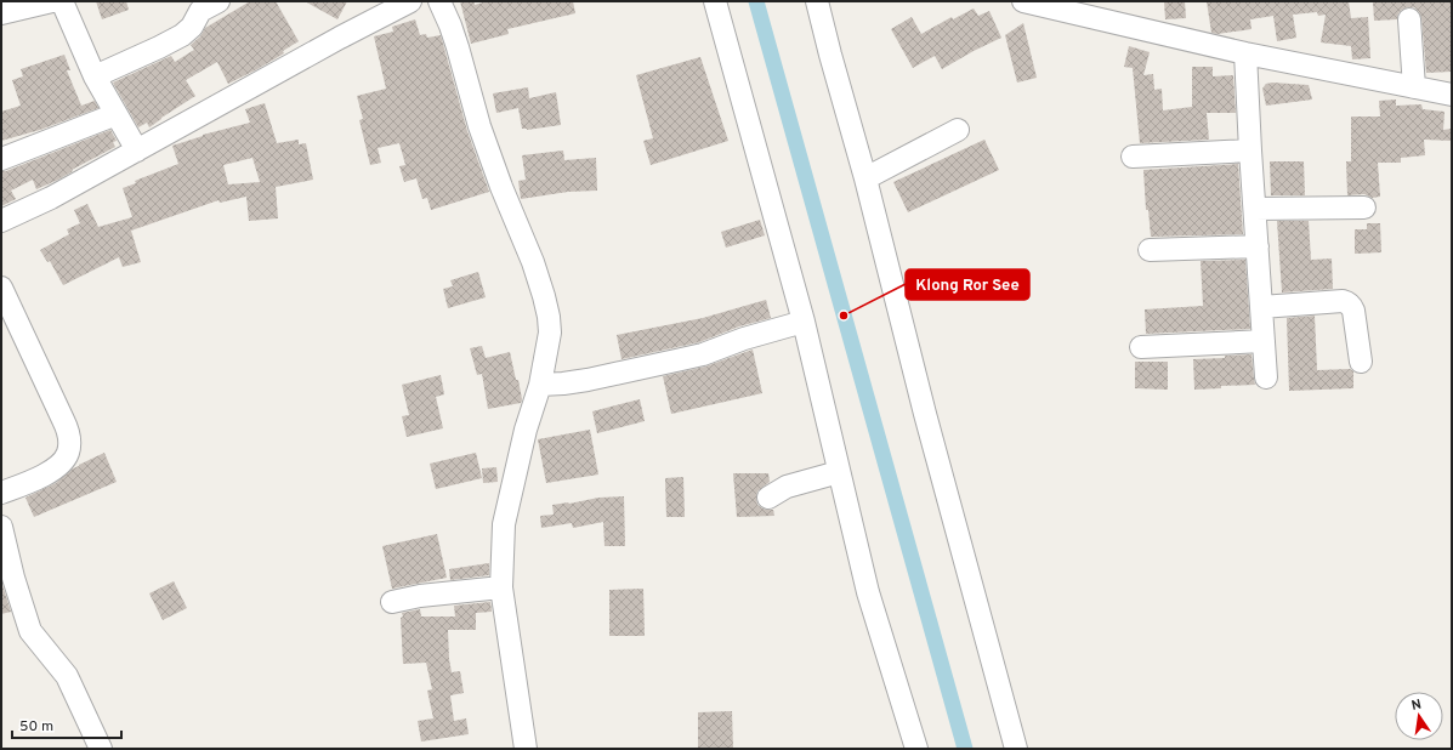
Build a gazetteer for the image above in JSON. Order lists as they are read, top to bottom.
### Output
{
  "places": ["Klong Ror See"],
  "scale_bar": "50 m",
  "north": "top"
}
